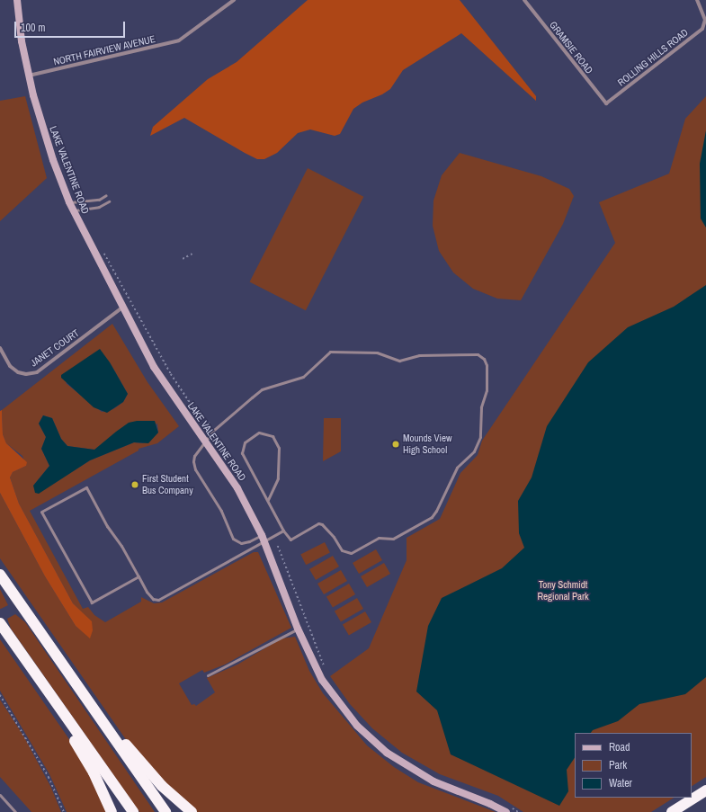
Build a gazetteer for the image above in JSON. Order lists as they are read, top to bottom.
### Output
{
  "streets": {
    "street": [
      "GRAMSIE ROAD",
      "NORTH FAIRVIEW AVENUE",
      "ROLLING HILLS ROAD",
      "LAKE VALENTINE ROAD",
      "JANET COURT"
    ]
  },
  "crossings": [
    ["GRAMSIE ROAD", "ROLLING HILLS ROAD"],
    ["NORTH FAIRVIEW AVENUE", "LAKE VALENTINE ROAD"],
    ["LAKE VALENTINE ROAD", "JANET COURT"]
  ],
  "parks": ["Tony Schmidt Regional Park"],
  "places": ["Mounds View High School", "First Student Bus Company"],
  "legend": ["Road", "Park", "Water"],
  "scale_bar": "100 m"
}
